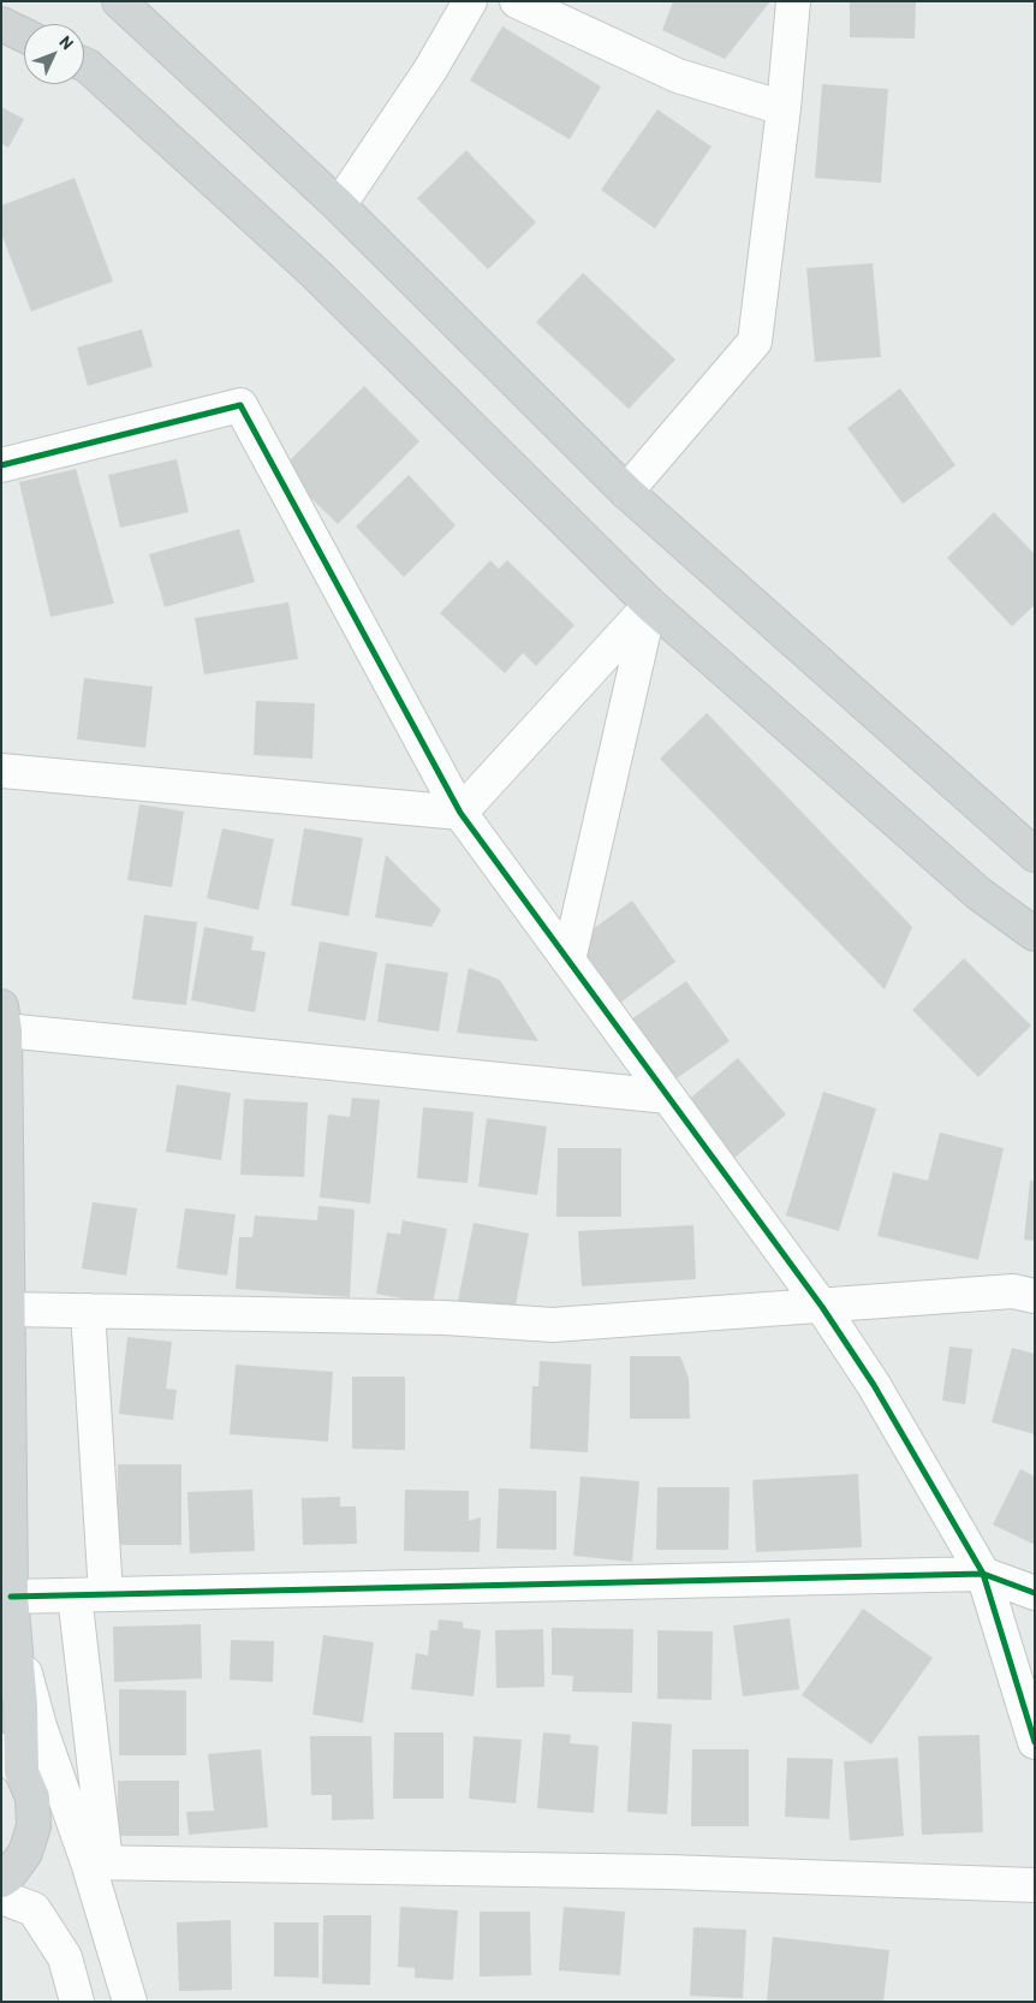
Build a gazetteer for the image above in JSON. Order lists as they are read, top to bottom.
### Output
{
  "north": "top right"
}
